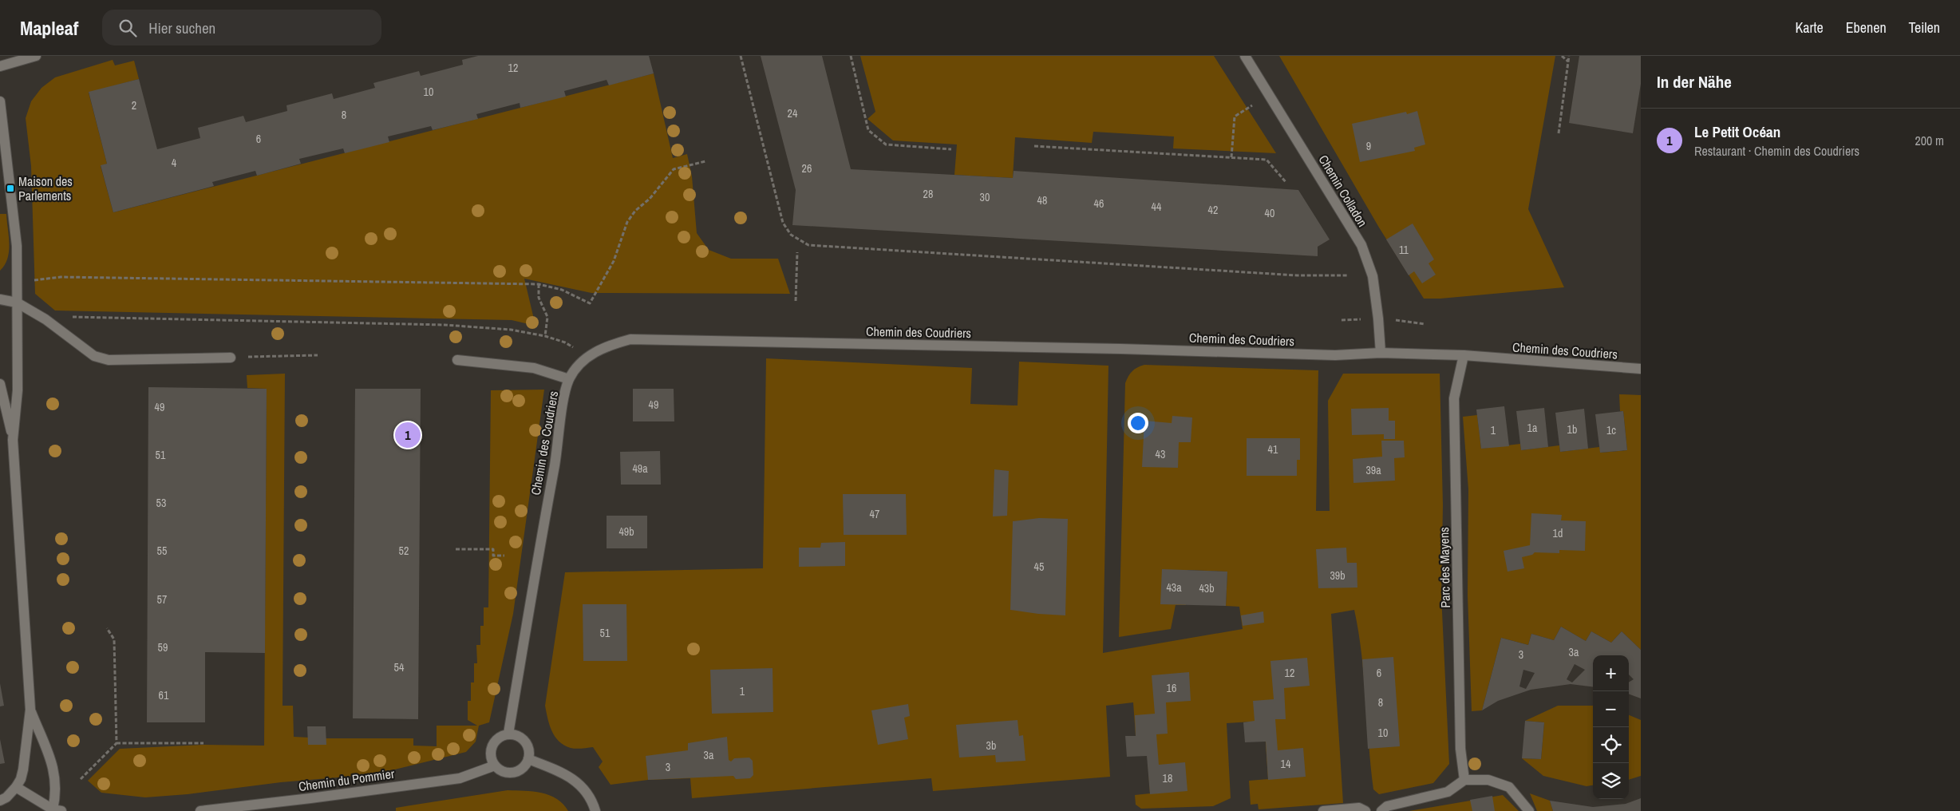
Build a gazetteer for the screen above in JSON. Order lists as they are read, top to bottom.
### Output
{
  "streets": {
    "street": [
      "Chemin Colladon",
      "Chemin des Coudriers",
      "Parc des Mayens",
      "Chemin du Pommier"
    ]
  },
  "crossings": [
    ["Chemin Colladon", "Chemin des Coudriers"],
    ["Chemin des Coudriers", "Parc des Mayens"],
    ["Chemin des Coudriers", "Chemin du Pommier"]
  ],
  "places": {
    "transit": ["Maison des Parlements"]
  },
  "house_numbers": [
    "12",
    "10",
    "2",
    "24",
    "8",
    "6",
    "9",
    "4",
    "26",
    "28",
    "30",
    "48",
    "46",
    "44",
    "42",
    "40",
    "11",
    "49",
    "49",
    "1a",
    "1b",
    "1",
    "1c",
    "41",
    "43",
    "51",
    "49a",
    "39a",
    "53",
    "47",
    "49b",
    "1d",
    "55",
    "52",
    "45",
    "39b",
    "43a",
    "43b",
    "57",
    "51",
    "59",
    "3a",
    "3",
    "54",
    "12",
    "6",
    "16",
    "1",
    "61",
    "8",
    "10",
    "3b",
    "3a",
    "14",
    "3",
    "18"
  ],
  "page": {
    "header": "Mapleaf",
    "search": "Hier suchen",
    "nav": ["Karte", "Ebenen", "Teilen"],
    "heading": "In der Nähe",
    "list": [
      {
        "mark": "1",
        "name": "Le Petit Océan",
        "note": "Restaurant · Chemin des Coudriers",
        "value": "200 m"
      }
    ],
    "pins": "1",
    "map_buttons": ["+", "−"]
  }
}
